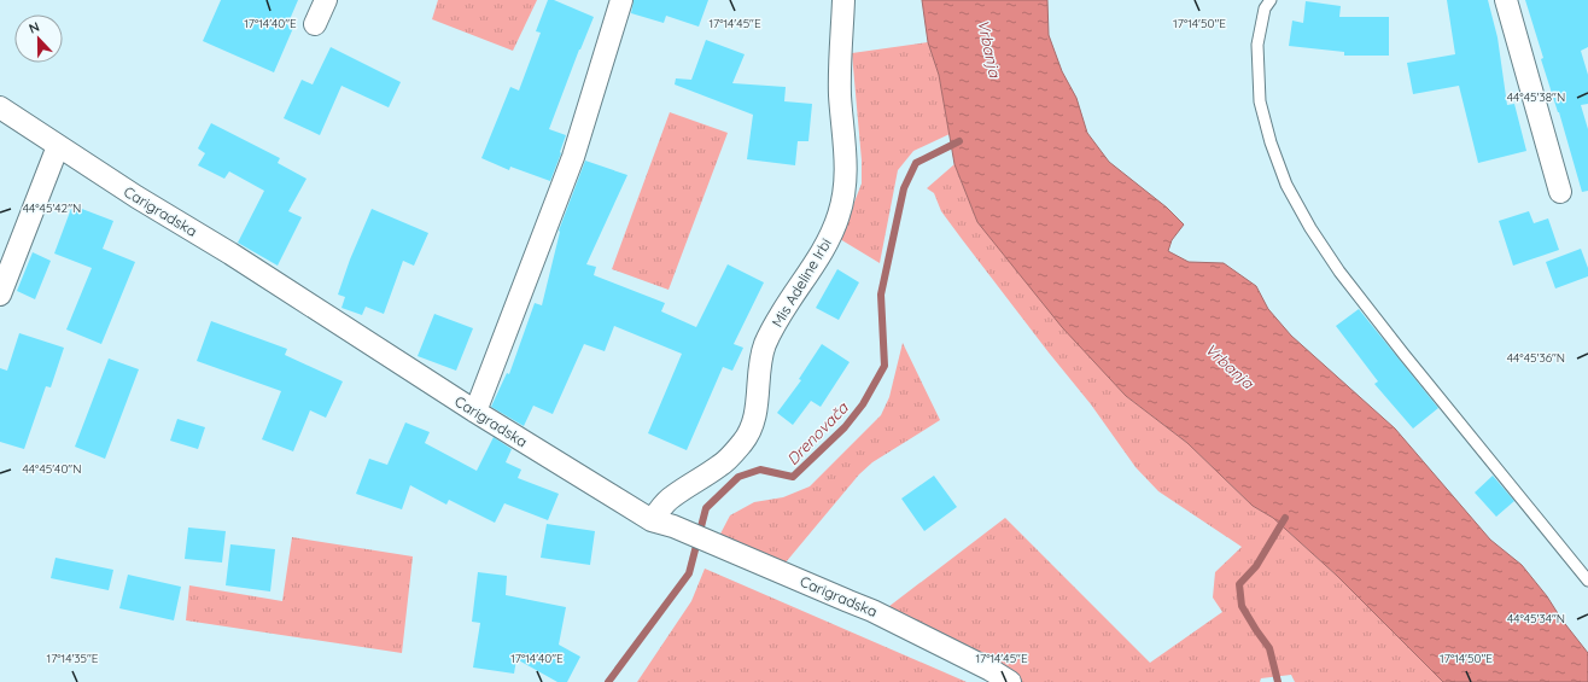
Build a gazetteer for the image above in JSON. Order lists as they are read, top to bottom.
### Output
{
  "streets": {
    "street": ["Carigradska", "Mis Adeline Irbi"]
  },
  "crossings": [
    ["Carigradska", "Mis Adeline Irbi"]
  ],
  "water": ["Vrbanja", "Drenovača"],
  "north": "top",
  "coordinates": [
    "17°14'40\"E",
    "17°14'45\"E",
    "17°14'50\"E",
    "44°45'38\"N",
    "44°45'42\"N",
    "44°45'36\"N",
    "44°45'40\"N",
    "44°45'34\"N",
    "17°14'35\"E"
  ]
}
